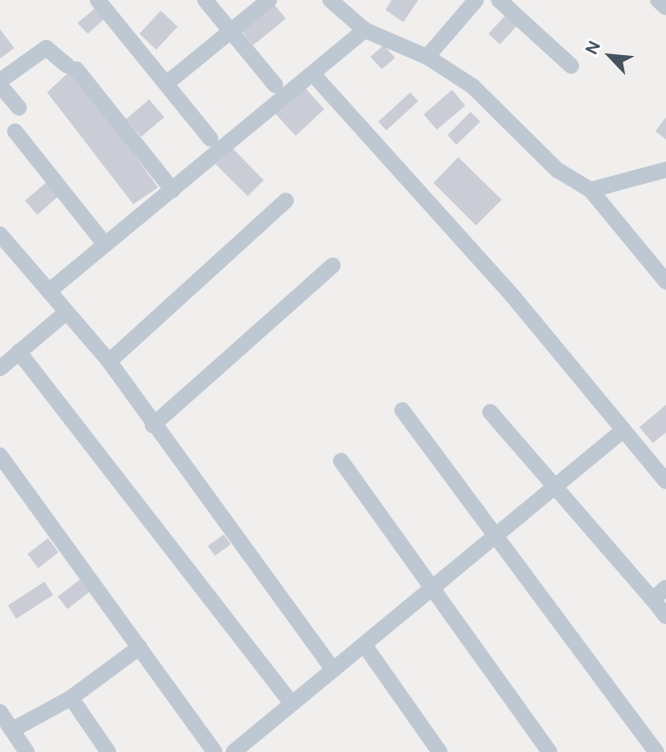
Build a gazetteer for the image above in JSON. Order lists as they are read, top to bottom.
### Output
{
  "north": "top left"
}
